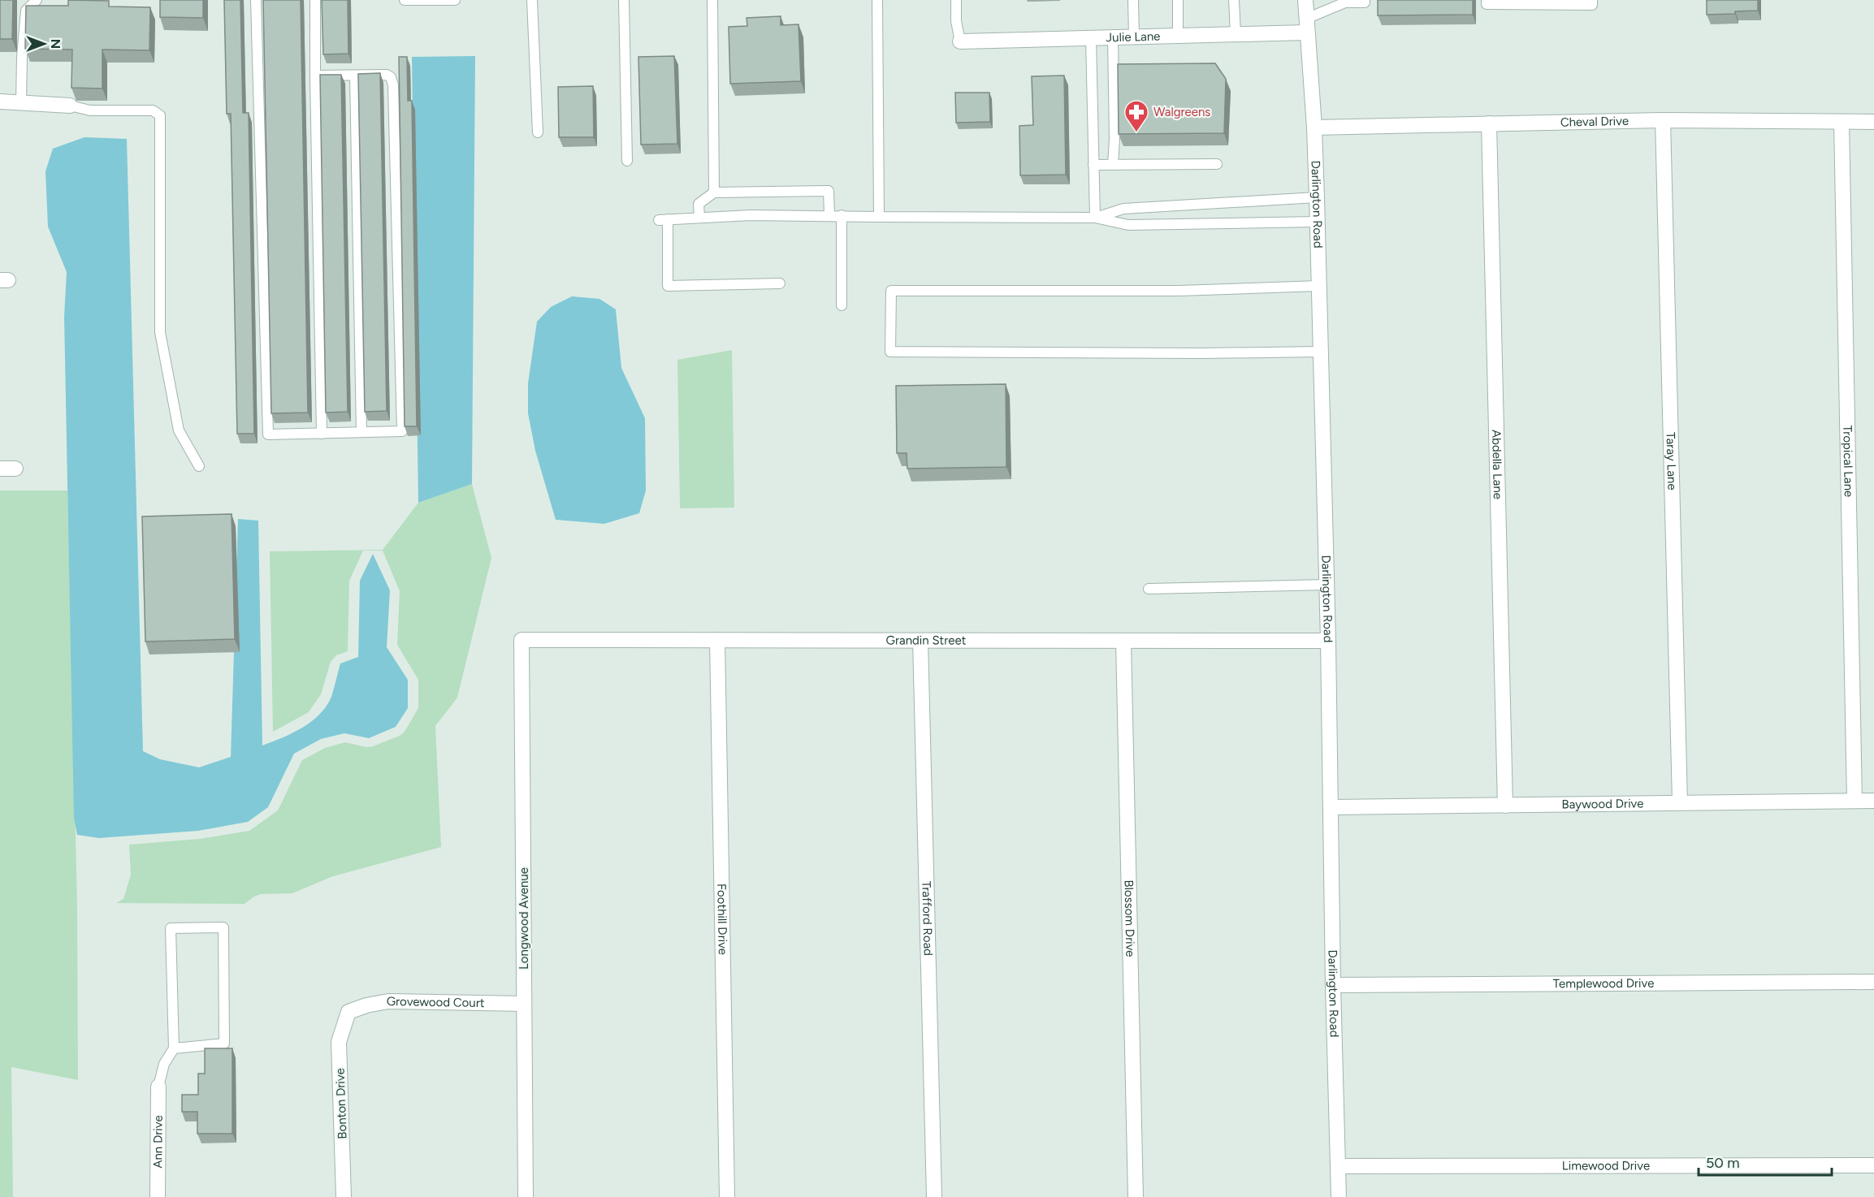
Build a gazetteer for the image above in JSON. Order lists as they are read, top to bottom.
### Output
{
  "streets": {
    "street": [
      "Julie Lane",
      "Cheval Drive",
      "Darlington Road",
      "Taray Lane",
      "Tropical Lane",
      "Abdella Lane",
      "Grandin Street",
      "Baywood Drive",
      "Longwood Avenue",
      "Foothill Drive",
      "Trafford Road",
      "Blossom Drive",
      "Templewood Drive",
      "Grovewood Court",
      "Bonton Drive",
      "Ann Drive",
      "Limewood Drive"
    ]
  },
  "crossings": [
    ["Julie Lane", "Darlington Road"],
    ["Cheval Drive", "Darlington Road"],
    ["Cheval Drive", "Taray Lane"],
    ["Cheval Drive", "Tropical Lane"],
    ["Cheval Drive", "Abdella Lane"],
    ["Darlington Road", "Grandin Street"],
    ["Darlington Road", "Baywood Drive"],
    ["Darlington Road", "Templewood Drive"],
    ["Darlington Road", "Limewood Drive"],
    ["Taray Lane", "Baywood Drive"],
    ["Tropical Lane", "Baywood Drive"],
    ["Abdella Lane", "Baywood Drive"],
    ["Grandin Street", "Longwood Avenue"],
    ["Grandin Street", "Foothill Drive"],
    ["Grandin Street", "Trafford Road"],
    ["Grandin Street", "Blossom Drive"],
    ["Longwood Avenue", "Grovewood Court"],
    ["Grovewood Court", "Bonton Drive"]
  ],
  "places": {
    "pharmacy": ["Walgreens"]
  },
  "scale_bar": "50 m",
  "north": "right"
}
